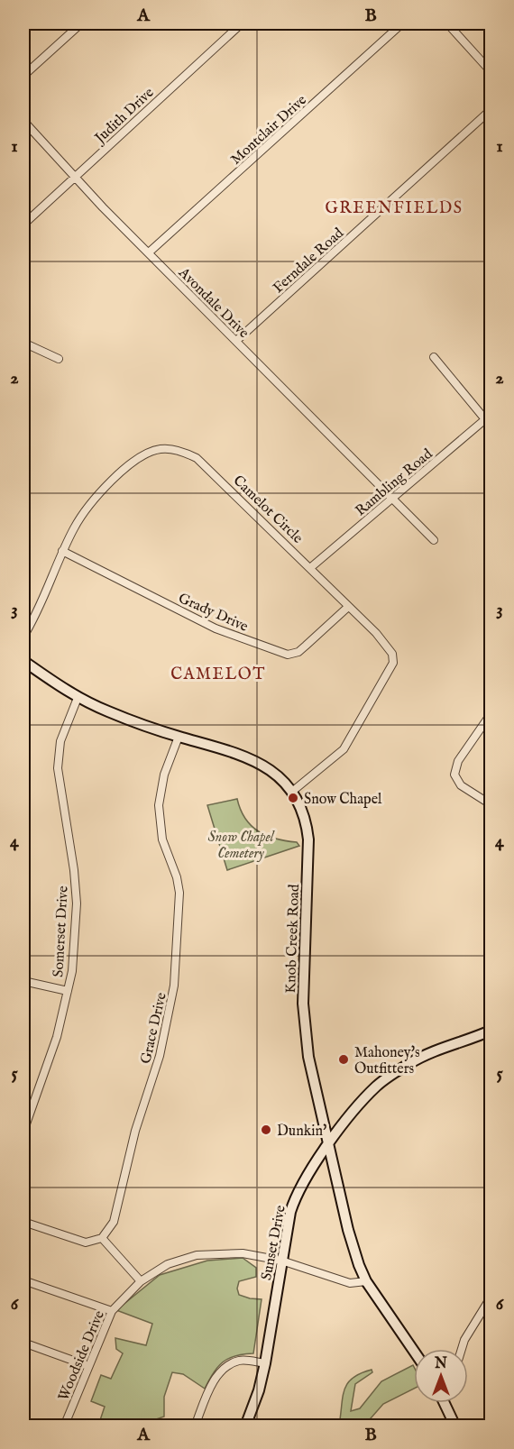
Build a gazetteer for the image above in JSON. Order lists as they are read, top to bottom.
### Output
{
  "streets": {
    "main road": ["Knob Creek Road", "Sunset Drive"],
    "street": [
      "Judith Drive",
      "Montclair Drive",
      "Ferndale Road",
      "Avondale Drive",
      "Rambling Road",
      "Camelot Circle",
      "Grady Drive",
      "Somerset Drive",
      "Grace Drive",
      "Woodside Drive"
    ]
  },
  "crossings": [
    ["Judith Drive", "Avondale Drive"],
    ["Montclair Drive", "Avondale Drive"],
    ["Ferndale Road", "Avondale Drive"],
    ["Avondale Drive", "Rambling Road"],
    ["Rambling Road", "Camelot Circle"],
    ["Camelot Circle", "Grady Drive"],
    ["Camelot Circle", "Knob Creek Road"],
    ["Somerset Drive", "Knob Creek Road"],
    ["Knob Creek Road", "Grace Drive"],
    ["Knob Creek Road", "Sunset Drive"],
    ["Knob Creek Road", "Woodside Drive"],
    ["Sunset Drive", "Woodside Drive"]
  ],
  "districts": ["GREENFIELDS", "CAMELOT"],
  "parks": ["Snow Chapel Cemetery"],
  "places": ["Snow Chapel", "Mahoney's Outfitters", "Dunkin'"],
  "north": "top",
  "grid": {
    "columns": ["A", "B"],
    "rows": [
      "1",
      "2",
      "3",
      "4",
      "5",
      "6"
    ]
  }
}
